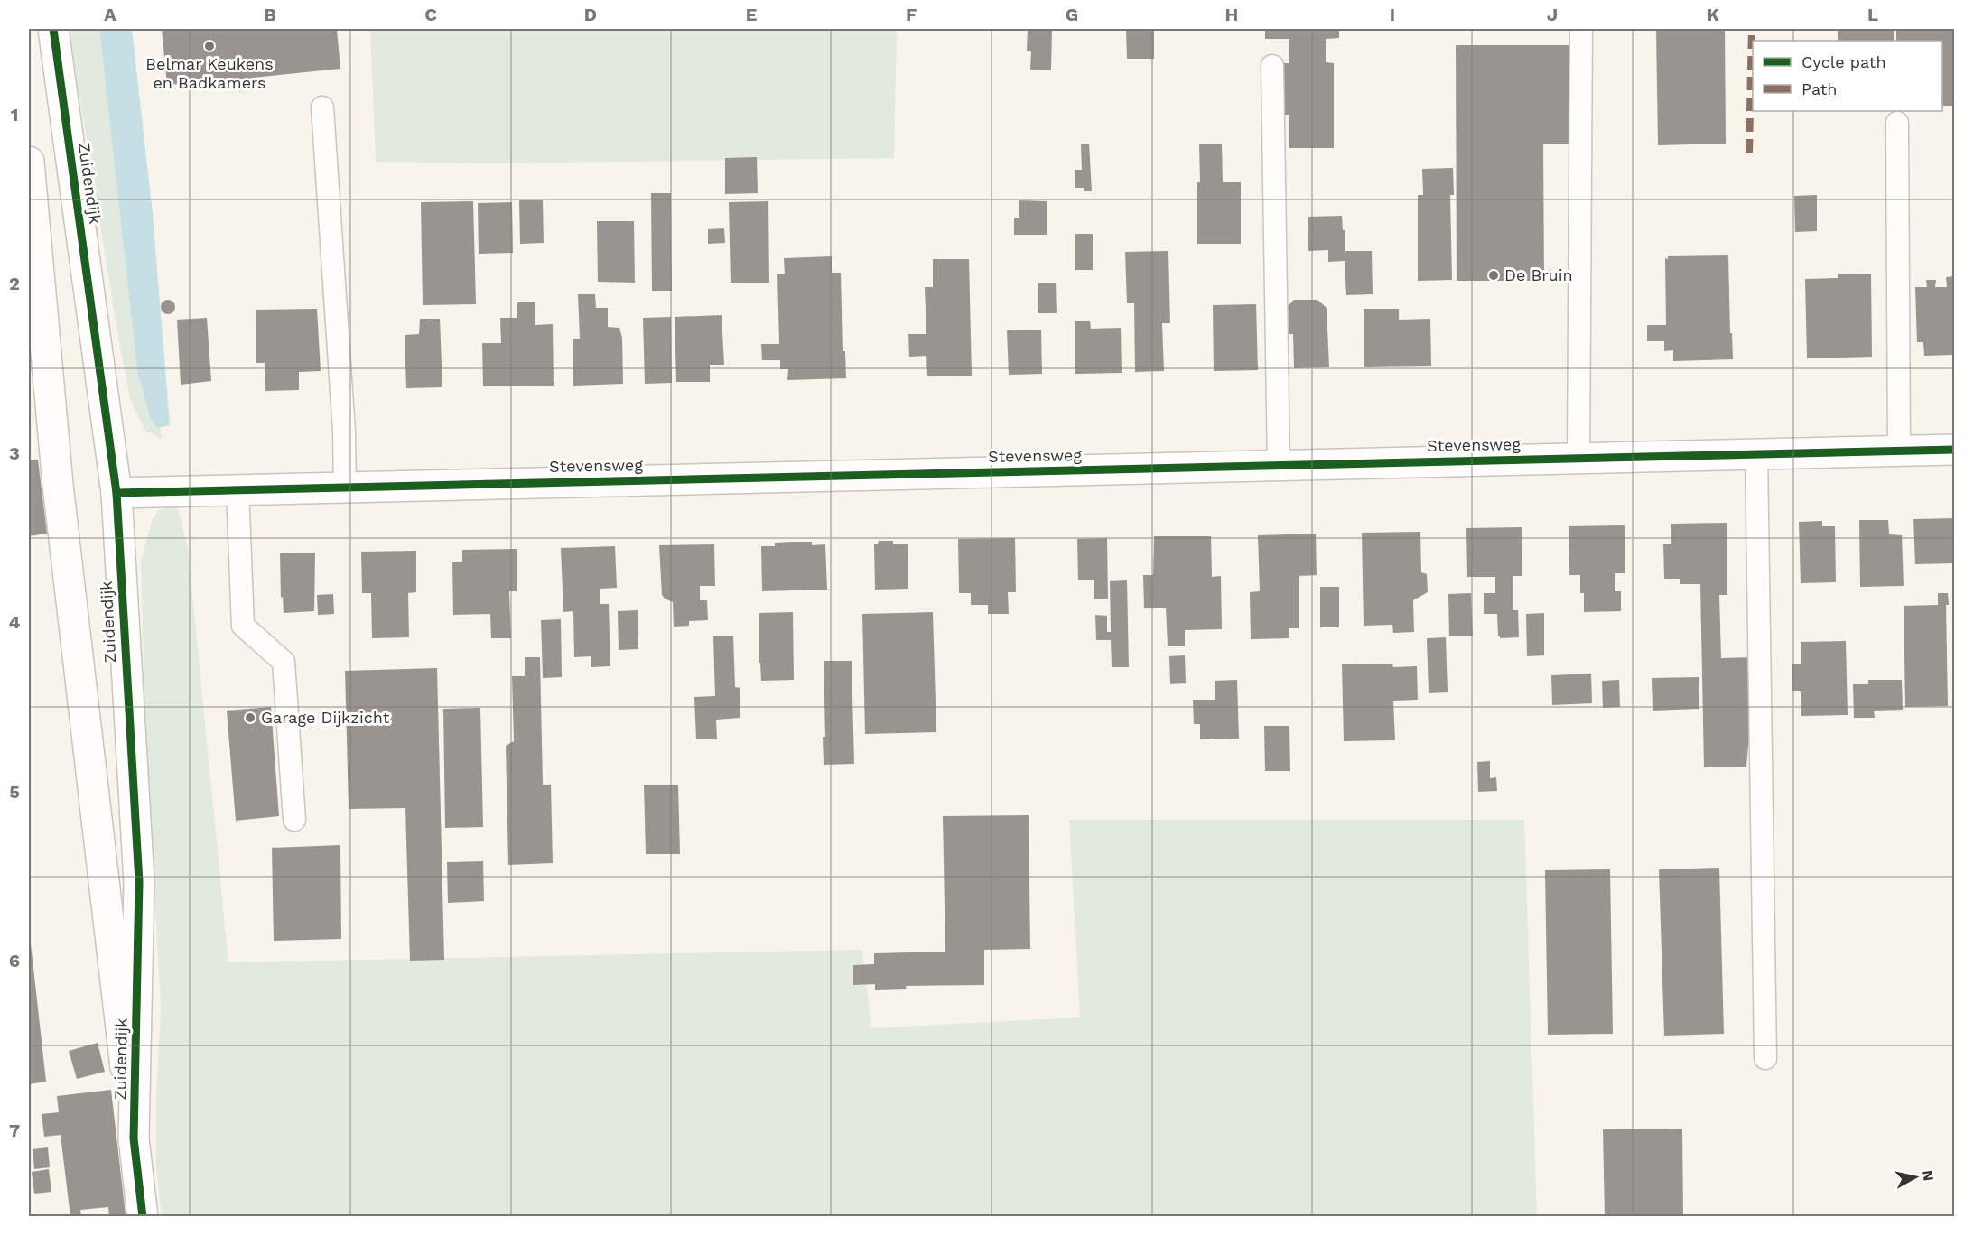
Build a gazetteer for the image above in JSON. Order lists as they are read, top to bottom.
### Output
{
  "streets": {
    "street": ["Zuidendijk", "Stevensweg"]
  },
  "crossings": [
    ["Zuidendijk", "Stevensweg"]
  ],
  "places": ["Belmar Keukens en Badkamers", "De Bruin", "Garage Dijkzicht"],
  "legend": ["Cycle path", "Path"],
  "north": "right",
  "grid": {
    "columns": [
      "A",
      "B",
      "C",
      "D",
      "E",
      "F",
      "G",
      "H",
      "I",
      "J",
      "K",
      "L"
    ],
    "rows": [
      "1",
      "2",
      "3",
      "4",
      "5",
      "6",
      "7"
    ]
  }
}
